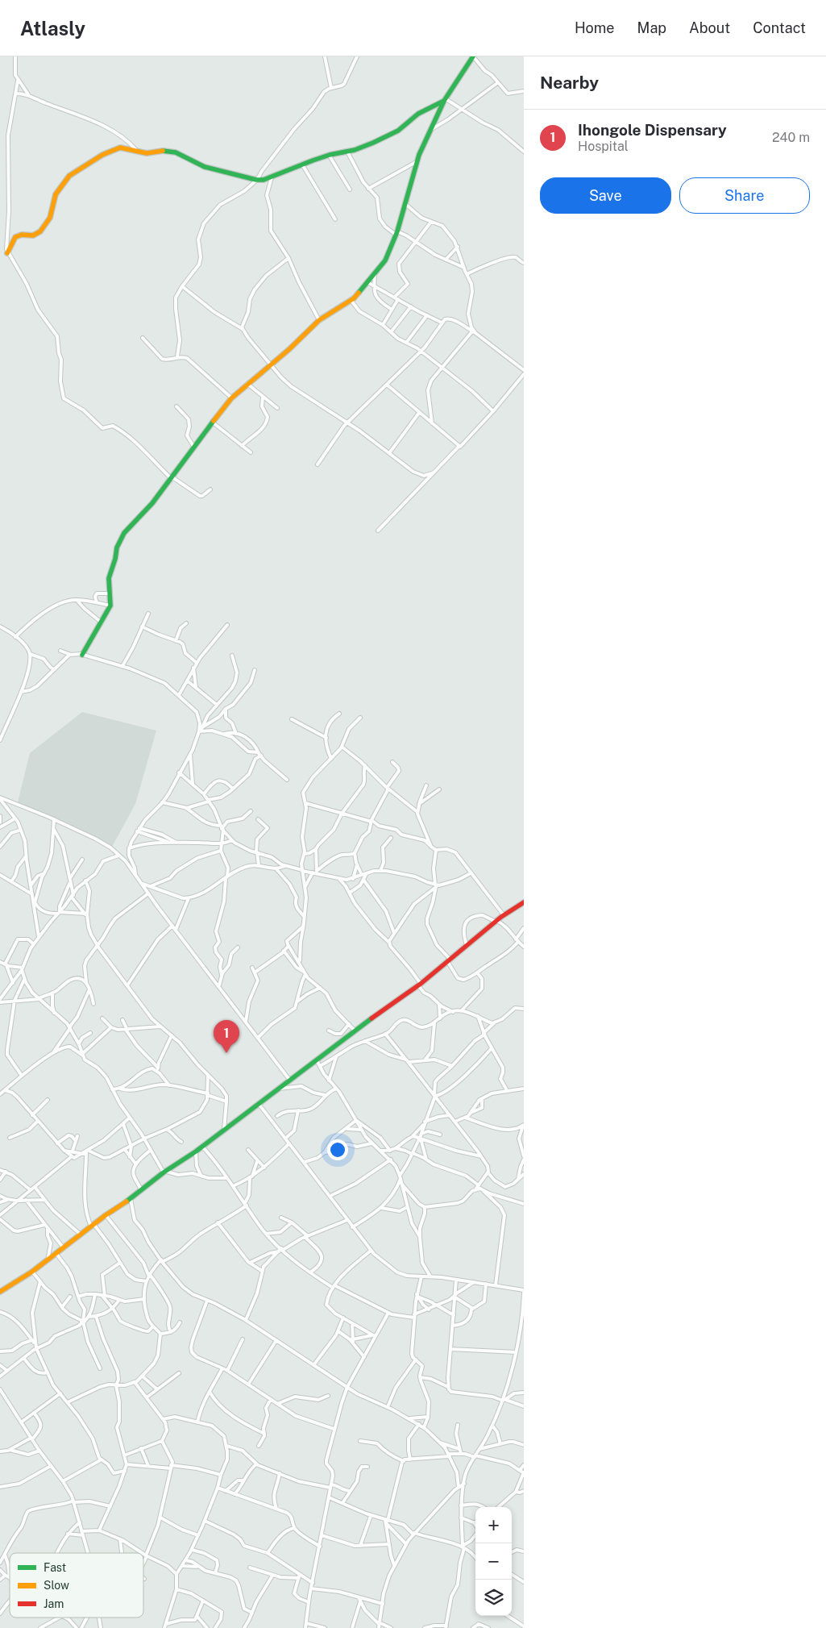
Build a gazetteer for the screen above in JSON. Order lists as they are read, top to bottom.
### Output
{
  "legend": ["Fast", "Slow", "Jam"],
  "page": {
    "header": "Atlasly",
    "nav": [
      "Home",
      "Map",
      "About",
      "Contact"
    ],
    "heading": "Nearby",
    "list": [
      {
        "mark": "1",
        "name": "Ihongole Dispensary",
        "note": "Hospital",
        "value": "240 m"
      }
    ],
    "buttons": ["Save", "Share"],
    "pins": "1",
    "map_buttons": ["+", "−"]
  }
}
